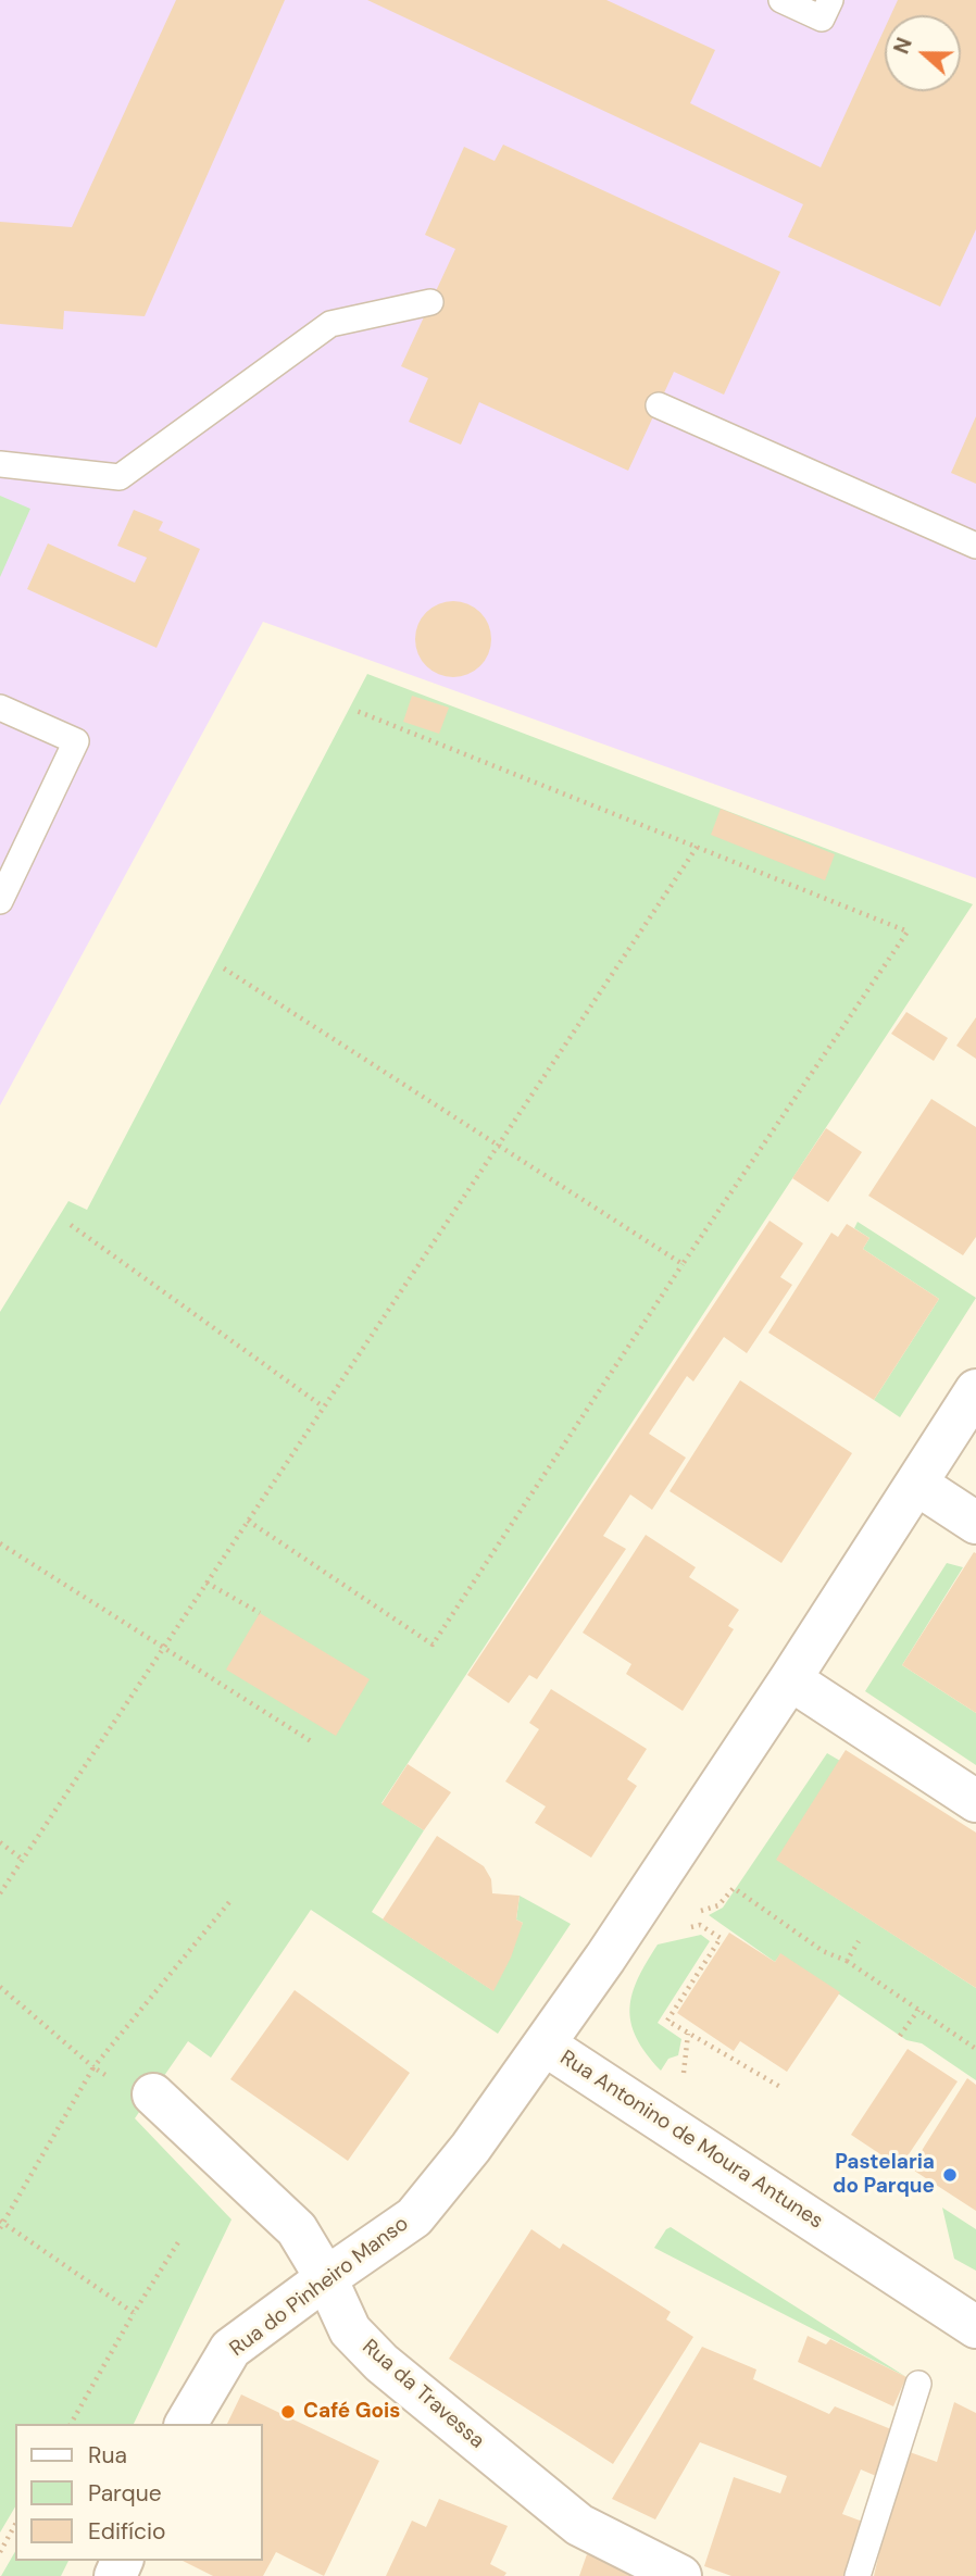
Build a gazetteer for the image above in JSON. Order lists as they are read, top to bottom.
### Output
{
  "streets": {
    "street": ["Rua Antonino de Moura Antunes", "Rua do Pinheiro Manso", "Rua da Travessa"]
  },
  "crossings": [
    ["Rua Antonino de Moura Antunes", "Rua do Pinheiro Manso"],
    ["Rua do Pinheiro Manso", "Rua da Travessa"]
  ],
  "places": ["Pastelaria do Parque", "Café Gois"],
  "legend": ["Rua", "Parque", "Edifício"],
  "north": "left"
}
